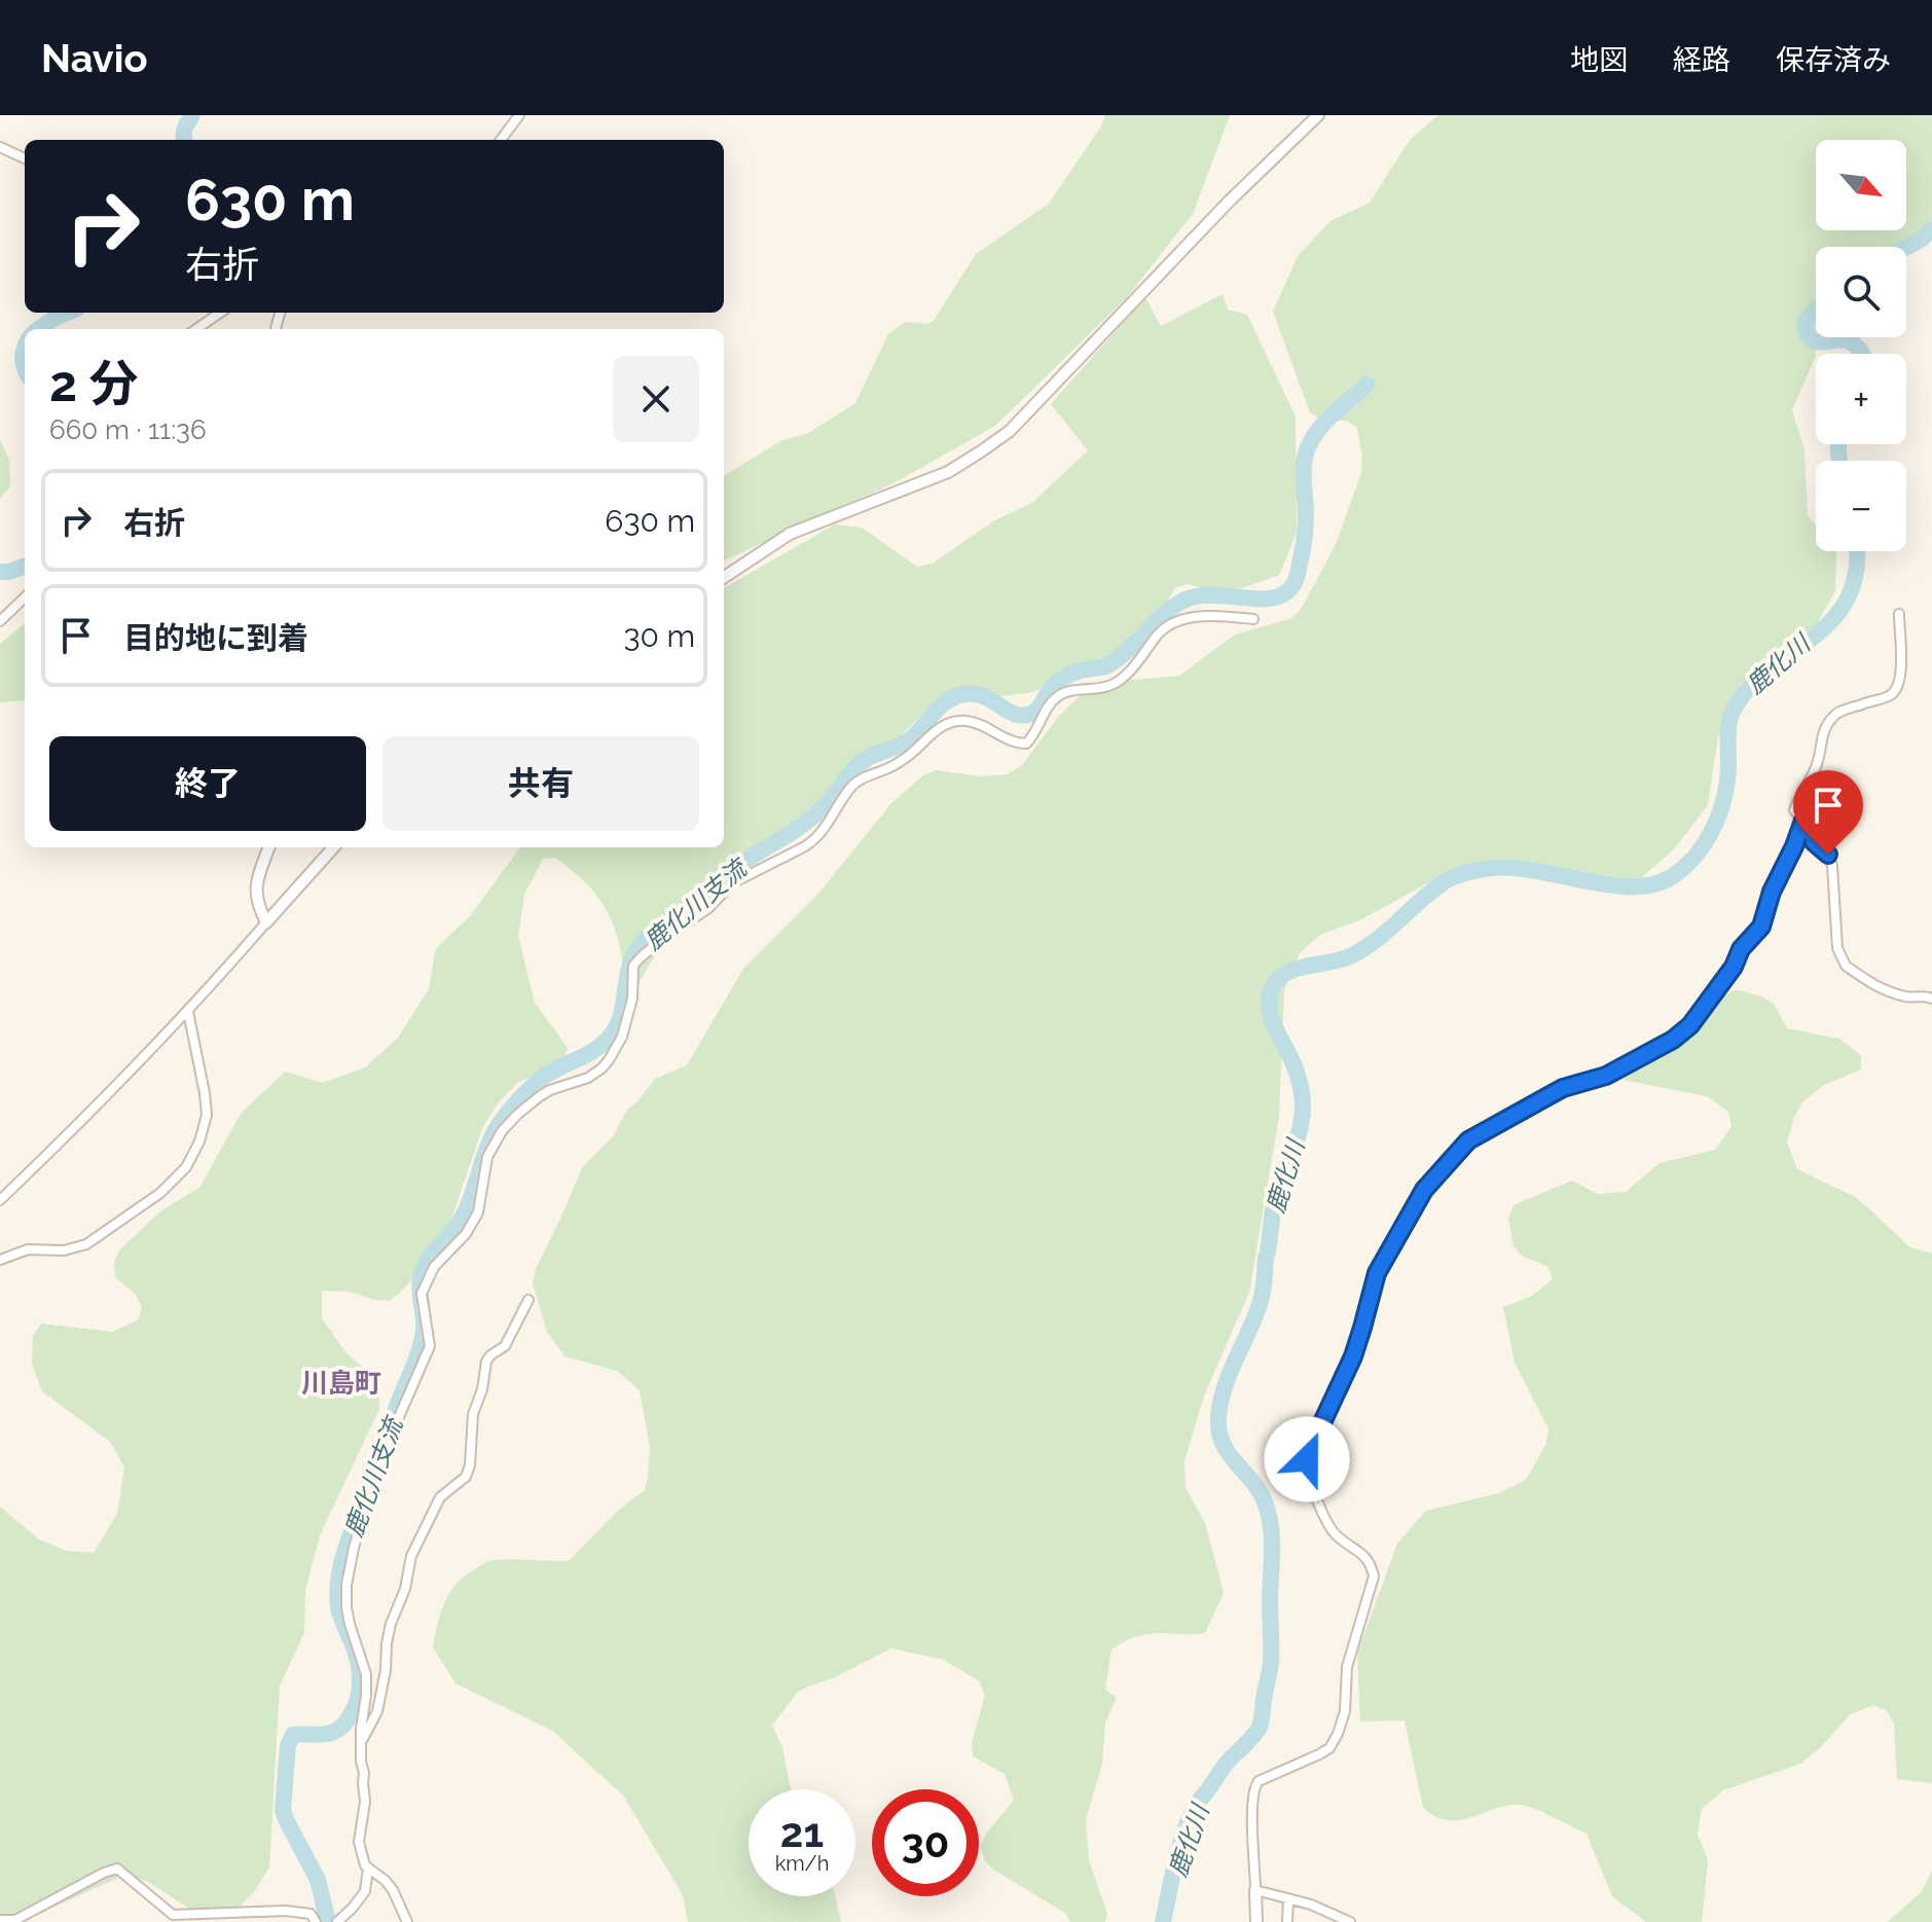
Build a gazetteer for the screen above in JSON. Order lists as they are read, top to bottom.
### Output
{
  "districts": ["川島町"],
  "water": ["鹿化川", "鹿化川支流"],
  "north": "bottom right",
  "page": {
    "header": "Navio",
    "nav": ["地図", "経路", "保存済み"],
    "map_buttons": ["+", "−"],
    "turn": ["630 m", "右折"],
    "heading": ["2 分", "660 m · 11:36"],
    "list": [
      {
        "name": "右折",
        "value": "630 m"
      },
      {
        "name": "目的地に到着",
        "value": "30 m"
      }
    ],
    "buttons": ["終了", "共有"],
    "speed": "21 km/h",
    "limit": "30"
  }
}
